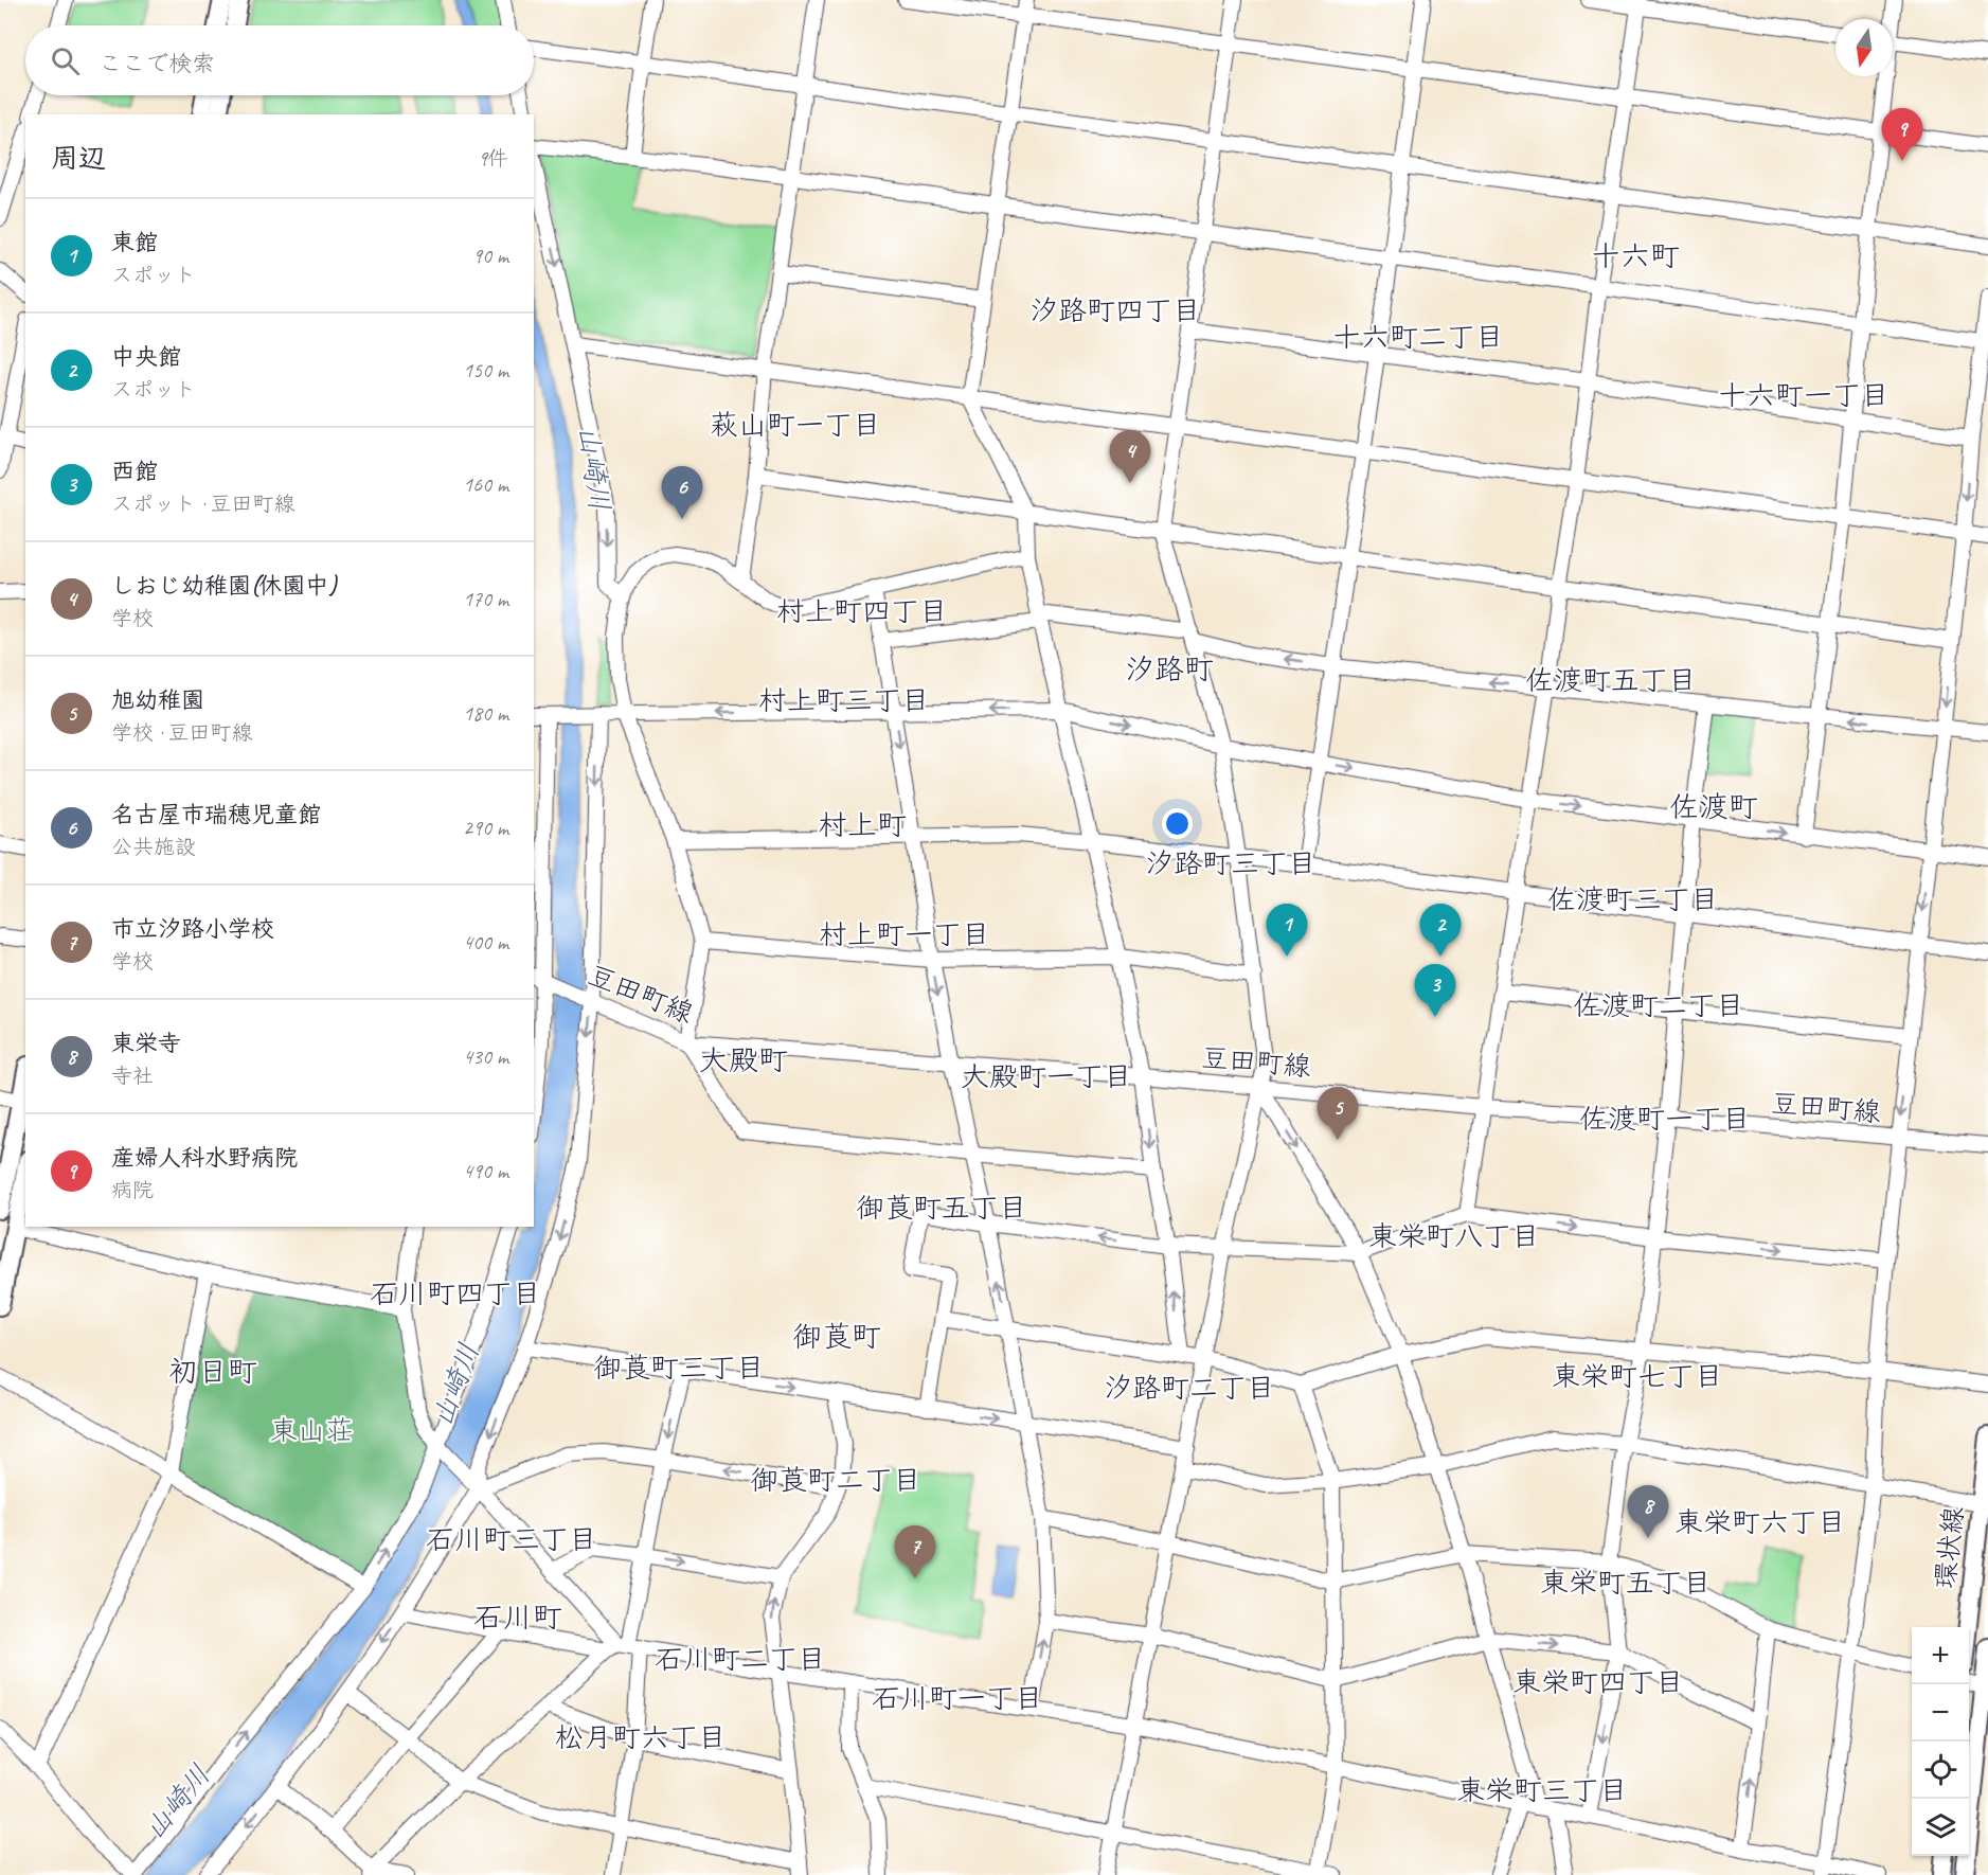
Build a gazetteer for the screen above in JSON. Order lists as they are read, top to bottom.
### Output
{
  "streets": {
    "main road": ["環状線"],
    "street": ["豆田町線"]
  },
  "districts": [
    "十六町",
    "汐路町四丁目",
    "十六町二丁目",
    "十六町一丁目",
    "萩山町一丁目",
    "村上町四丁目",
    "汐路町",
    "佐渡町五丁目",
    "村上町三丁目",
    "佐渡町",
    "村上町",
    "汐路町三丁目",
    "佐渡町三丁目",
    "村上町一丁目",
    "佐渡町二丁目",
    "大殿町",
    "大殿町一丁目",
    "佐渡町一丁目",
    "御莨町五丁目",
    "東栄町八丁目",
    "石川町四丁目",
    "御莨町",
    "御莨町三丁目",
    "初日町",
    "東栄町七丁目",
    "汐路町二丁目",
    "御莨町二丁目",
    "東栄町六丁目",
    "石川町三丁目",
    "東栄町五丁目",
    "石川町",
    "石川町二丁目",
    "東栄町四丁目",
    "石川町一丁目",
    "松月町六丁目",
    "東栄町三丁目"
  ],
  "water": ["山崎川"],
  "parks": ["東山荘"],
  "north": "bottom",
  "page": {
    "search": "ここで検索",
    "pins": [
      "9",
      "4",
      "6",
      "1",
      "2",
      "3",
      "5",
      "8",
      "7"
    ],
    "heading": ["周辺", "9件"],
    "list": [
      {
        "mark": "1",
        "name": "東館",
        "note": "スポット",
        "value": "90 m"
      },
      {
        "mark": "2",
        "name": "中央館",
        "note": "スポット",
        "value": "150 m"
      },
      {
        "mark": "3",
        "name": "西館",
        "note": "スポット · 豆田町線",
        "value": "160 m"
      },
      {
        "mark": "4",
        "name": "しおじ幼稚園(休園中)",
        "note": "学校",
        "value": "170 m"
      },
      {
        "mark": "5",
        "name": "旭幼稚園",
        "note": "学校 · 豆田町線",
        "value": "180 m"
      },
      {
        "mark": "6",
        "name": "名古屋市瑞穂児童館",
        "note": "公共施設",
        "value": "290 m"
      },
      {
        "mark": "7",
        "name": "市立汐路小学校",
        "note": "学校",
        "value": "400 m"
      },
      {
        "mark": "8",
        "name": "東栄寺",
        "note": "寺社",
        "value": "430 m"
      },
      {
        "mark": "9",
        "name": "産婦人科水野病院",
        "note": "病院",
        "value": "490 m"
      }
    ],
    "map_buttons": ["+", "−"]
  }
}
